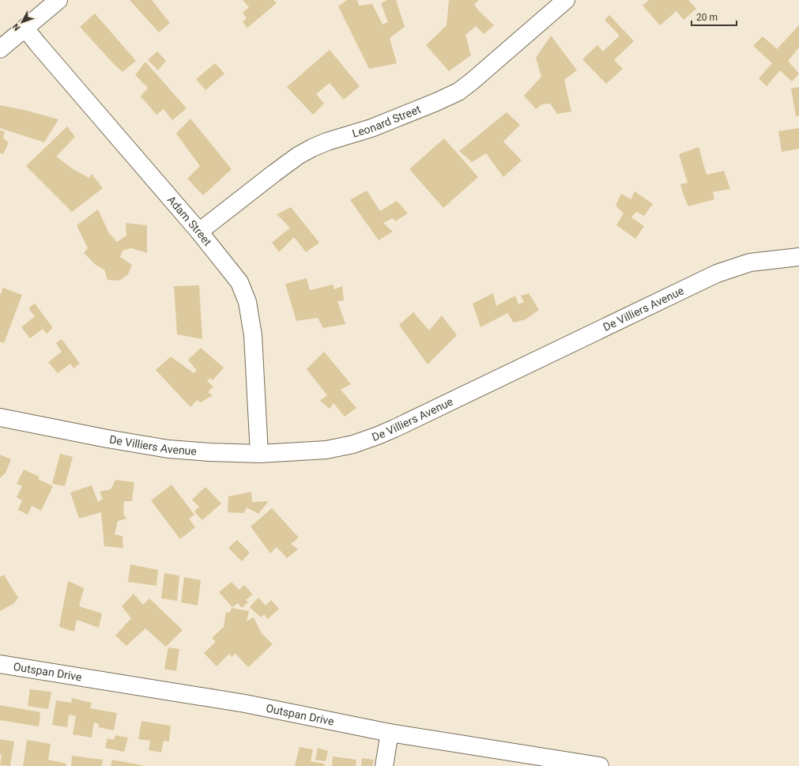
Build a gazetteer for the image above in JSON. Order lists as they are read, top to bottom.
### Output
{
  "streets": {
    "street": [
      "Leonard Street",
      "Adam Street",
      "De Villiers Avenue",
      "Outspan Drive"
    ]
  },
  "crossings": [
    ["Leonard Street", "Adam Street"],
    ["Adam Street", "De Villiers Avenue"]
  ],
  "scale_bar": "20 m",
  "north": "bottom left"
}
